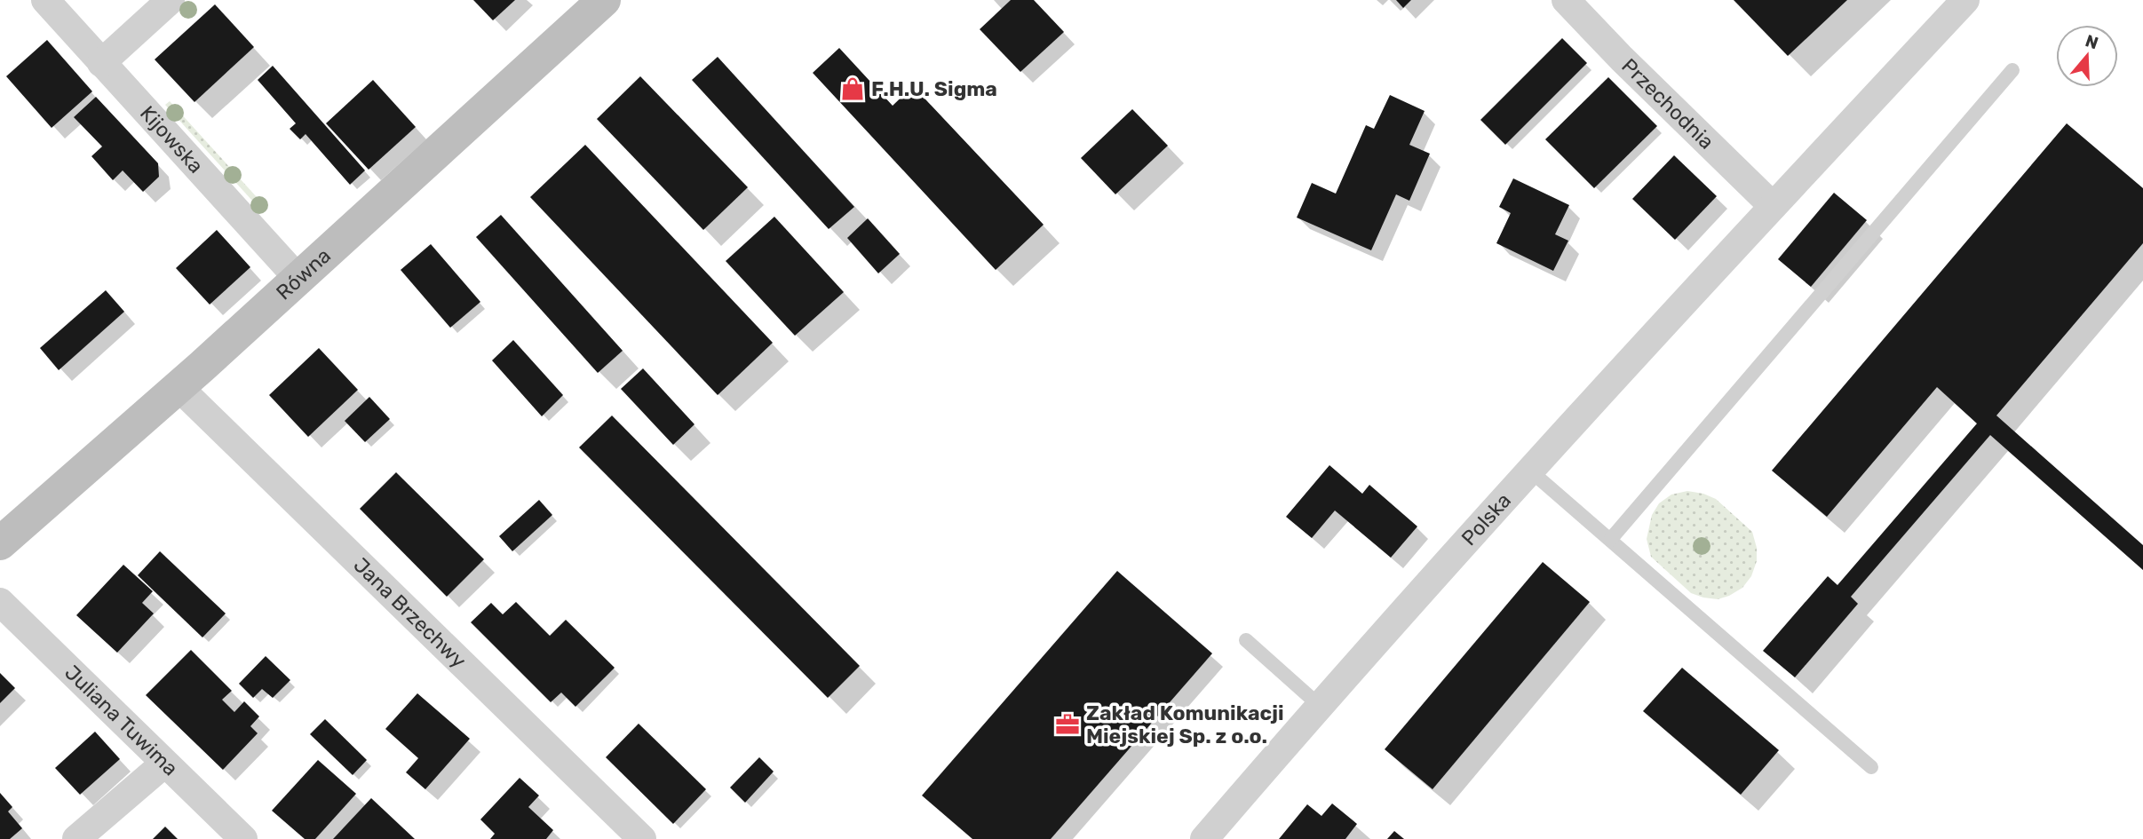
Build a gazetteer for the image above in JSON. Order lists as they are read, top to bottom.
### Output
{
  "streets": {
    "street": [
      "Przechodnia",
      "Kijowska",
      "Równa",
      "Polska",
      "Jana Brzechwy",
      "Juliana Tuwima"
    ]
  },
  "crossings": [
    ["Przechodnia", "Polska"],
    ["Kijowska", "Równa"],
    ["Równa", "Jana Brzechwy"]
  ],
  "places": {
    "shop": ["F.H.U. Sigma"],
    "office": ["Zakład Komunikacji Miejskiej Sp. z o.o."]
  },
  "north": "top"
}
